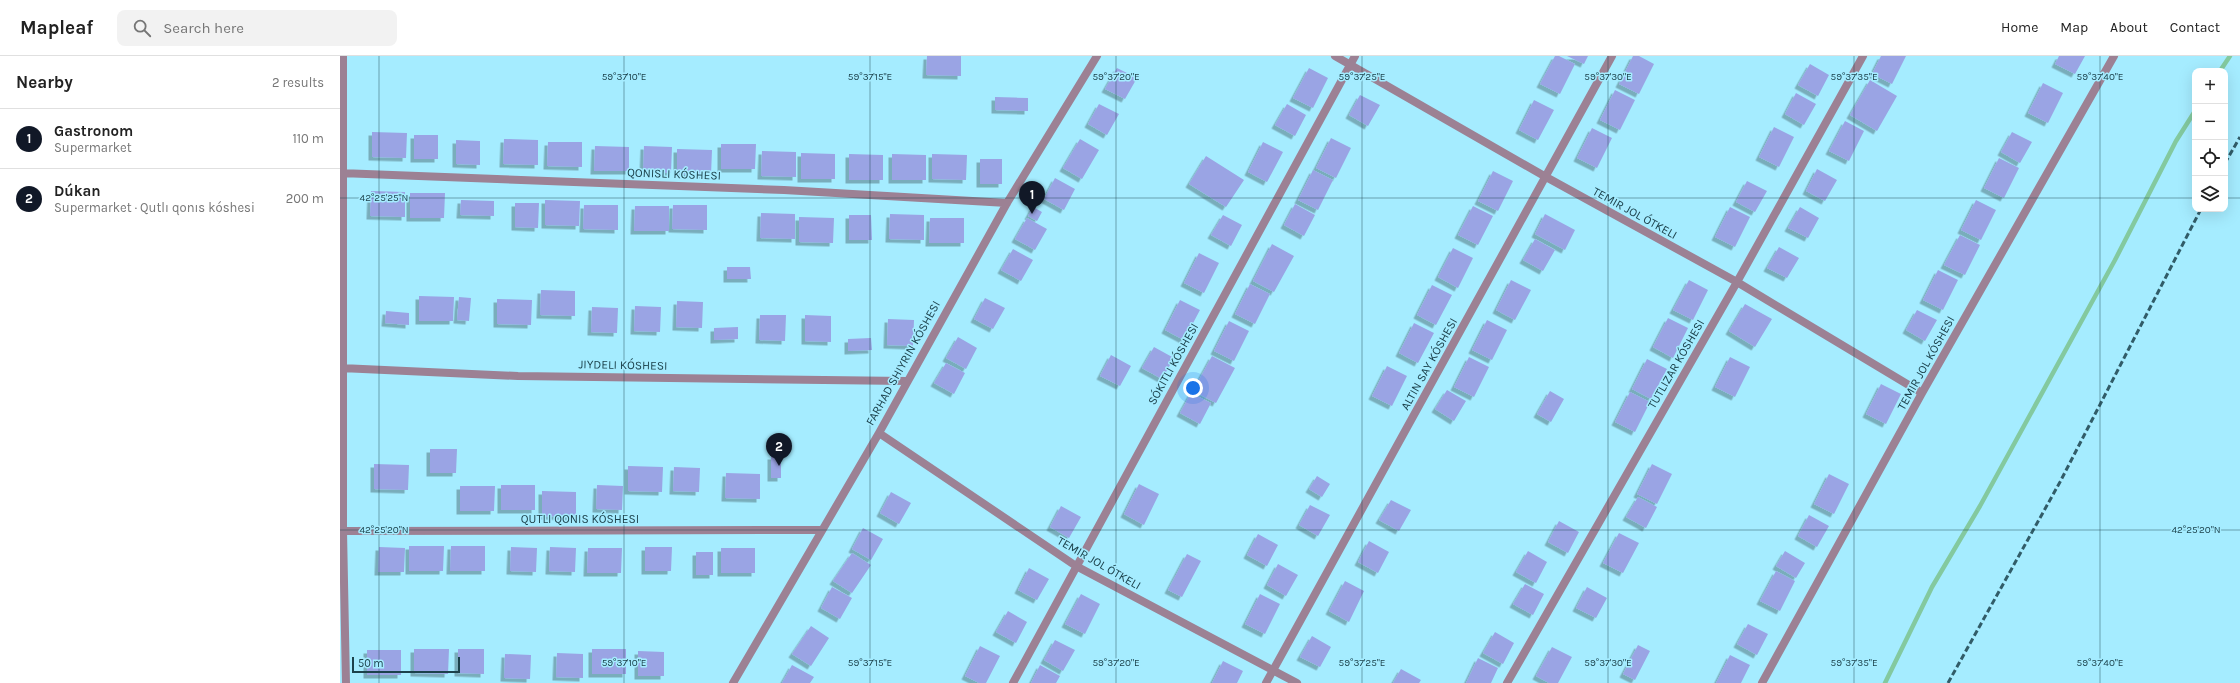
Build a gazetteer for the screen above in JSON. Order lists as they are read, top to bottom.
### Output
{
  "streets": {
    "street": [
      "TEMIR JOL ÓTKELI",
      "FARHAD SHIYRIN KÓSHESI",
      "TEMIR JOL KÓSHESI",
      "SÓKITLI KÓSHESI",
      "JIYDELI KÓSHESI"
    ]
  },
  "crossings": [
    ["TEMIR JOL ÓTKELI", "FARHAD SHIYRIN KÓSHESI"],
    ["TEMIR JOL ÓTKELI", "TEMIR JOL KÓSHESI"],
    ["TEMIR JOL ÓTKELI", "SÓKITLI KÓSHESI"],
    ["FARHAD SHIYRIN KÓSHESI", "JIYDELI KÓSHESI"]
  ],
  "scale_bar": "50 m",
  "page": {
    "header": "Mapleaf",
    "search": "Search here",
    "nav": [
      "Home",
      "Map",
      "About",
      "Contact"
    ],
    "heading": ["Nearby", "2 results"],
    "map_buttons": ["+", "−"],
    "list": [
      {
        "mark": "1",
        "name": "Gastronom",
        "note": "Supermarket",
        "value": "110 m"
      },
      {
        "mark": "2",
        "name": "Dúkan",
        "note": "Supermarket · Qutlı qonıs kóshesi",
        "value": "200 m"
      }
    ],
    "pins": ["1", "2"],
    "scale": "50 m"
  },
  "coordinates": [
    "59°37'10\"E",
    "59°37'15\"E",
    "59°37'20\"E",
    "59°37'25\"E",
    "59°37'30\"E",
    "59°37'35\"E",
    "59°37'40\"E",
    "42°25'25\"N",
    "42°25'20\"N"
  ]
}
